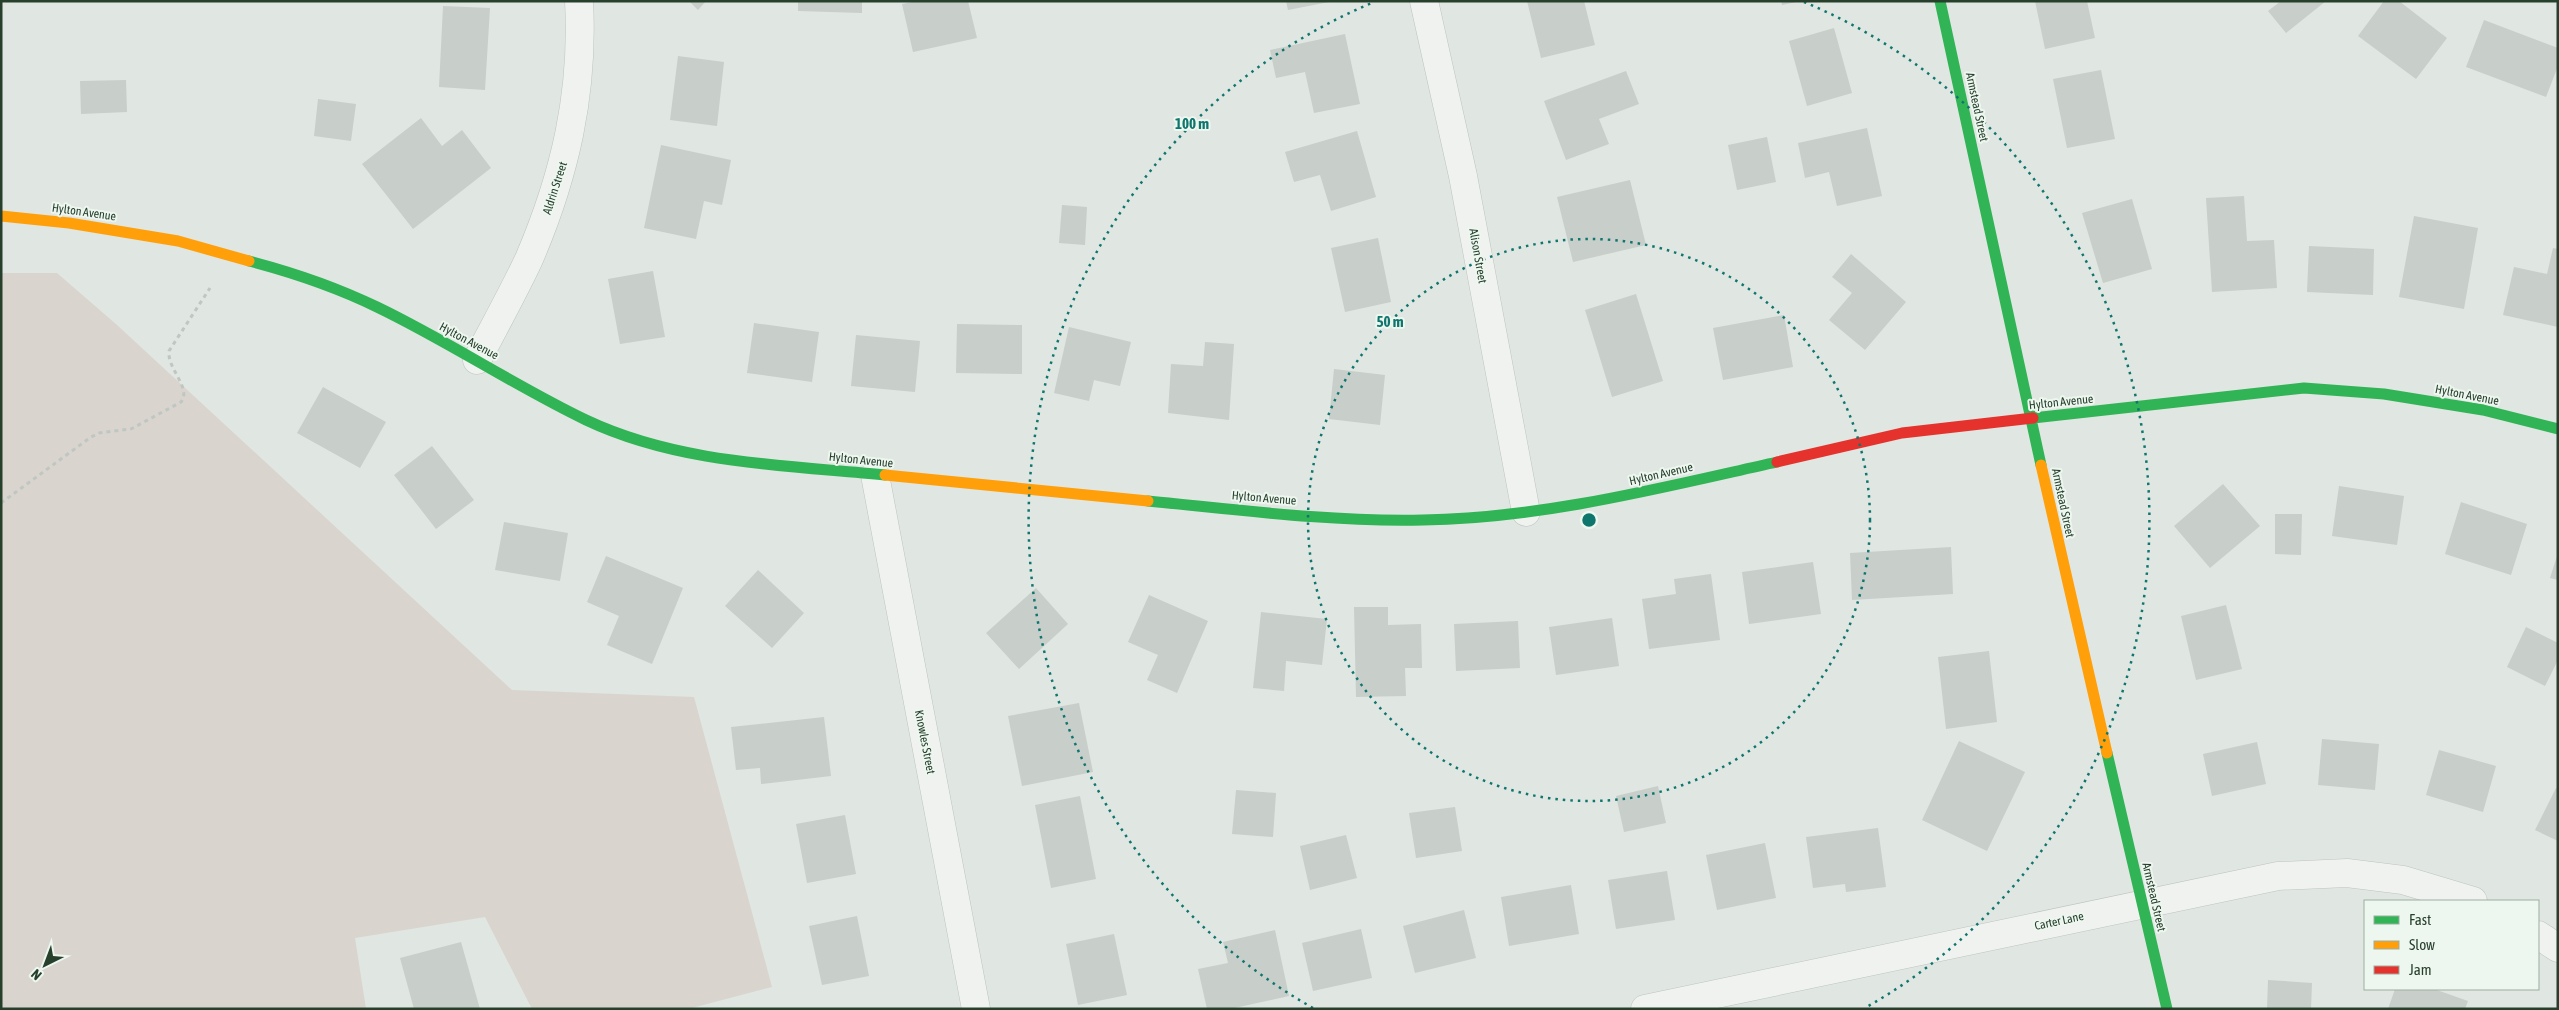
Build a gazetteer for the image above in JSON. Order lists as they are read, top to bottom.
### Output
{
  "streets": {
    "street": [
      "Armstead Street",
      "Aldrin Street",
      "Hylton Avenue",
      "Alison Street",
      "Knowles Street",
      "Carter Lane"
    ]
  },
  "crossings": [
    ["Armstead Street", "Hylton Avenue"],
    ["Armstead Street", "Carter Lane"],
    ["Aldrin Street", "Hylton Avenue"],
    ["Hylton Avenue", "Alison Street"],
    ["Hylton Avenue", "Knowles Street"]
  ],
  "legend": ["Fast", "Slow", "Jam"],
  "north": "bottom left",
  "rings": ["100 m", "50 m"]
}
